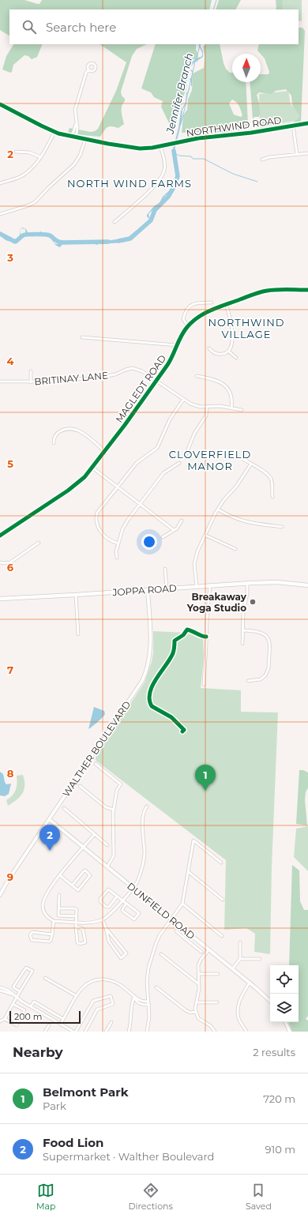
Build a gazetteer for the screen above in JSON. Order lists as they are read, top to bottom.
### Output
{
  "streets": {
    "main road": ["JOPPA ROAD"],
    "street": [
      "NORTHWIND ROAD",
      "BRITINAY LANE",
      "MAGLEDT ROAD",
      "WALTHER BOULEVARD",
      "DUNFIELD ROAD"
    ]
  },
  "crossings": [
    ["BRITINAY LANE", "MAGLEDT ROAD"],
    ["JOPPA ROAD", "WALTHER BOULEVARD"],
    ["WALTHER BOULEVARD", "DUNFIELD ROAD"]
  ],
  "districts": ["NORTH WIND FARMS", "NORTHWIND VILLAGE", "CLOVERFIELD MANOR"],
  "water": ["Jennifer Branch"],
  "places": ["Breakaway Yoga Studio"],
  "scale_bar": "200 m",
  "north": "top",
  "page": {
    "search": "Search here",
    "pins": ["1", "2"],
    "scale": "200 m",
    "heading": ["Nearby", "2 results"],
    "list": [
      {
        "mark": "1",
        "name": "Belmont Park",
        "note": "Park",
        "value": "720 m"
      },
      {
        "mark": "2",
        "name": "Food Lion",
        "note": "Supermarket · Walther Boulevard",
        "value": "910 m"
      }
    ],
    "nav": ["Map", "Directions", "Saved"]
  },
  "grid": {
    "rows": [
      "2",
      "3",
      "4",
      "5",
      "6",
      "7",
      "8",
      "9"
    ]
  }
}
